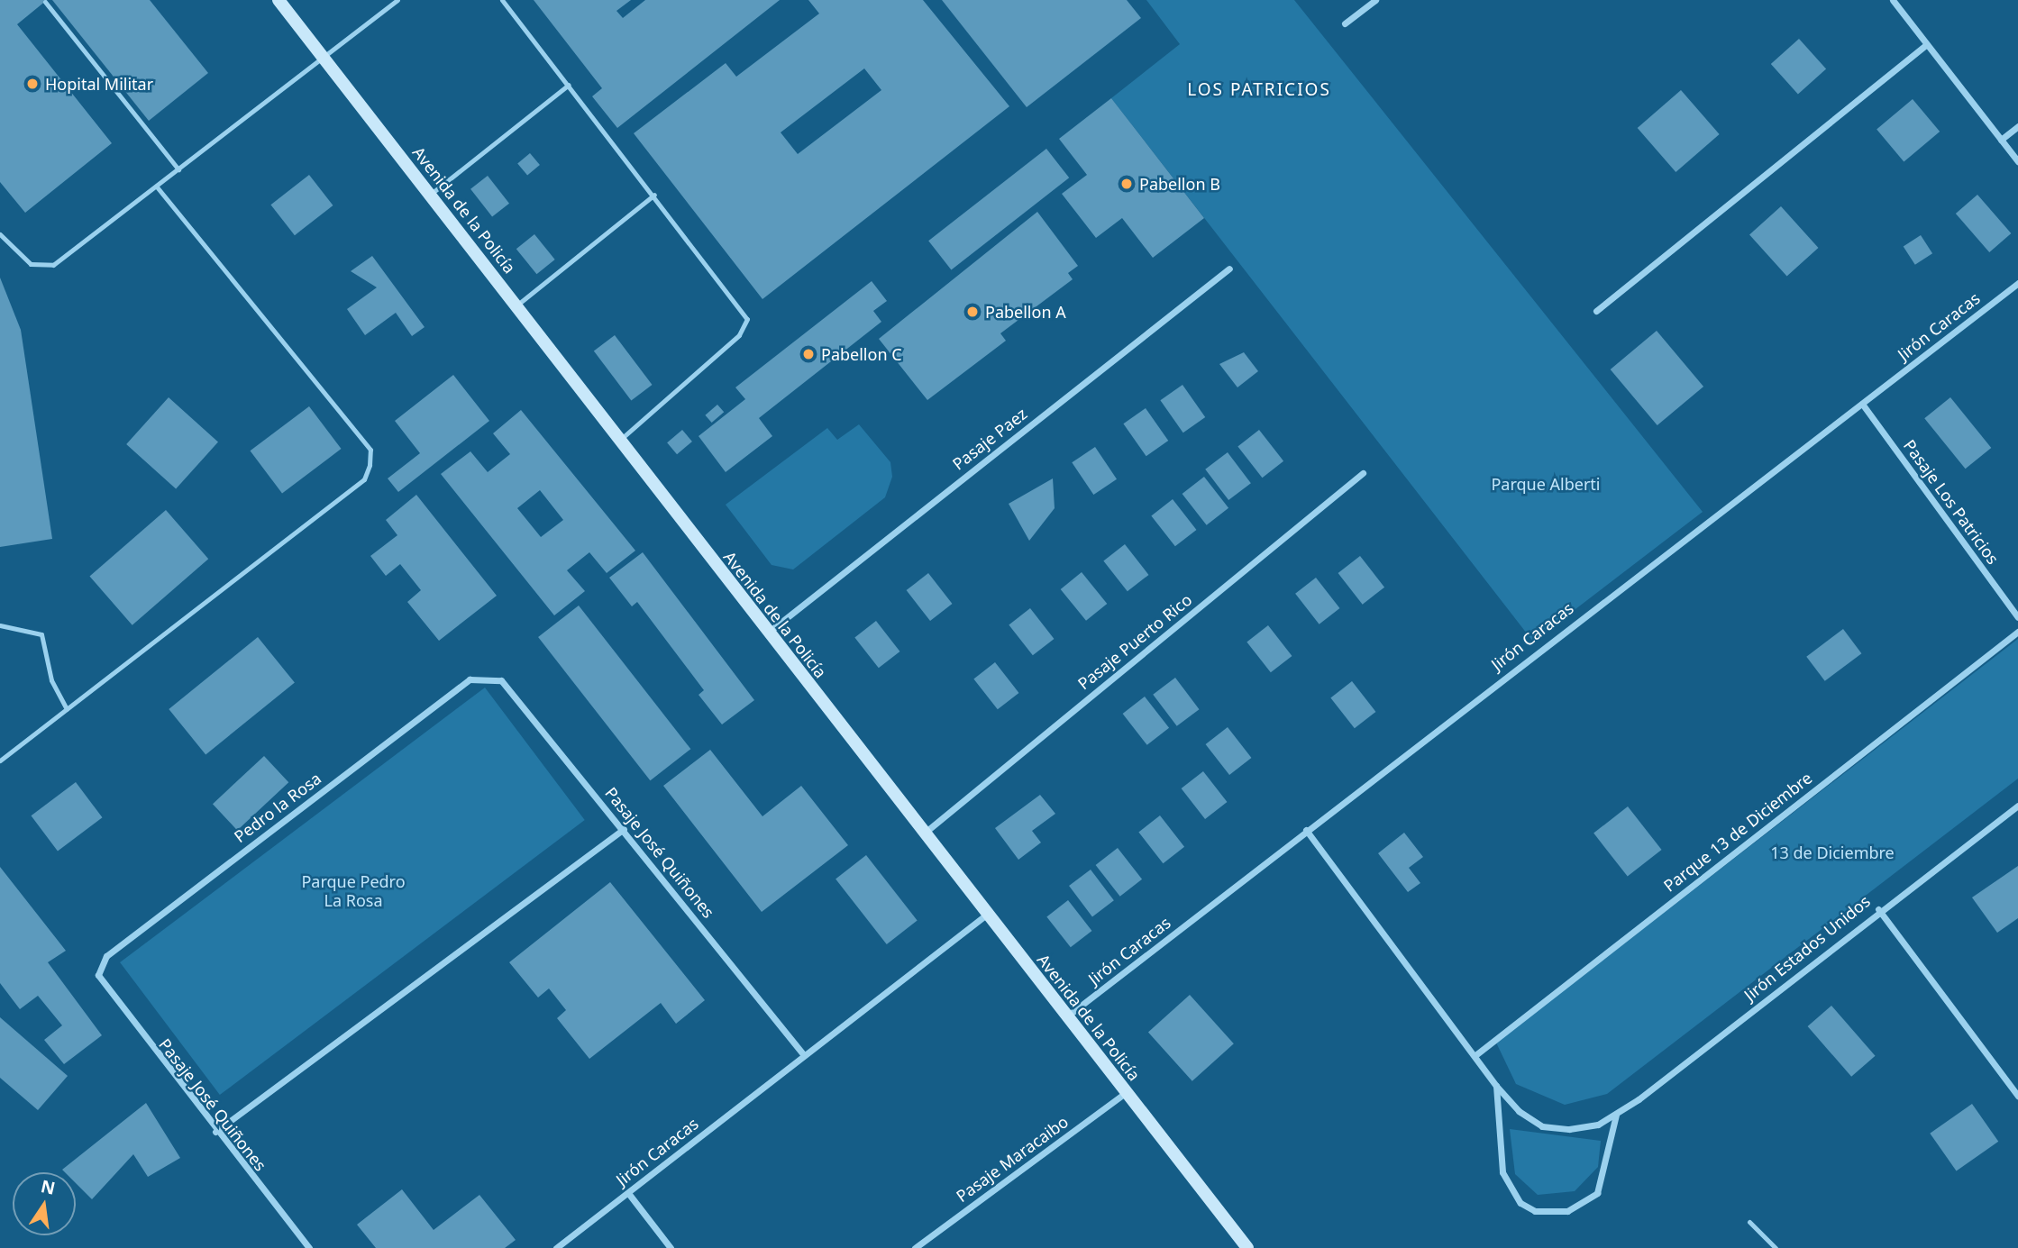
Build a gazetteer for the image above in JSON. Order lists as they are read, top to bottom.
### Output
{
  "streets": {
    "street": [
      "Avenida de la Policía",
      "Jirón Caracas",
      "Pasaje Paez",
      "Pasaje Los Patricios",
      "Pasaje Puerto Rico",
      "Pedro la Rosa",
      "Parque 13 de Diciembre",
      "Pasaje José Quiñones",
      "Jirón Estados Unidos",
      "Pasaje Maracaibo"
    ]
  },
  "crossings": [
    ["Avenida de la Policía", "Jirón Caracas"],
    ["Avenida de la Policía", "Pasaje Paez"],
    ["Avenida de la Policía", "Pasaje Puerto Rico"],
    ["Avenida de la Policía", "Pasaje Maracaibo"],
    ["Jirón Caracas", "Pasaje Los Patricios"],
    ["Jirón Caracas", "Pasaje José Quiñones"],
    ["Jirón Caracas", "Jirón Estados Unidos"],
    ["Pedro la Rosa", "Pasaje José Quiñones"],
    ["Parque 13 de Diciembre", "Jirón Estados Unidos"]
  ],
  "districts": ["LOS PATRICIOS"],
  "parks": ["Parque Alberti", "13 de Diciembre", "Parque Pedro La Rosa"],
  "places": [
    "Hopital Militar",
    "Pabellon B",
    "Pabellon A",
    "Pabellon C"
  ],
  "north": "top"
}
